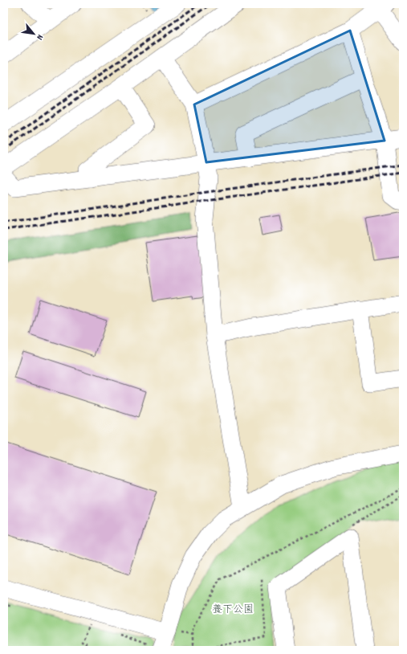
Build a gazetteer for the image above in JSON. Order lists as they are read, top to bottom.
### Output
{
  "parks": ["養下公園"],
  "north": "bottom right"
}
